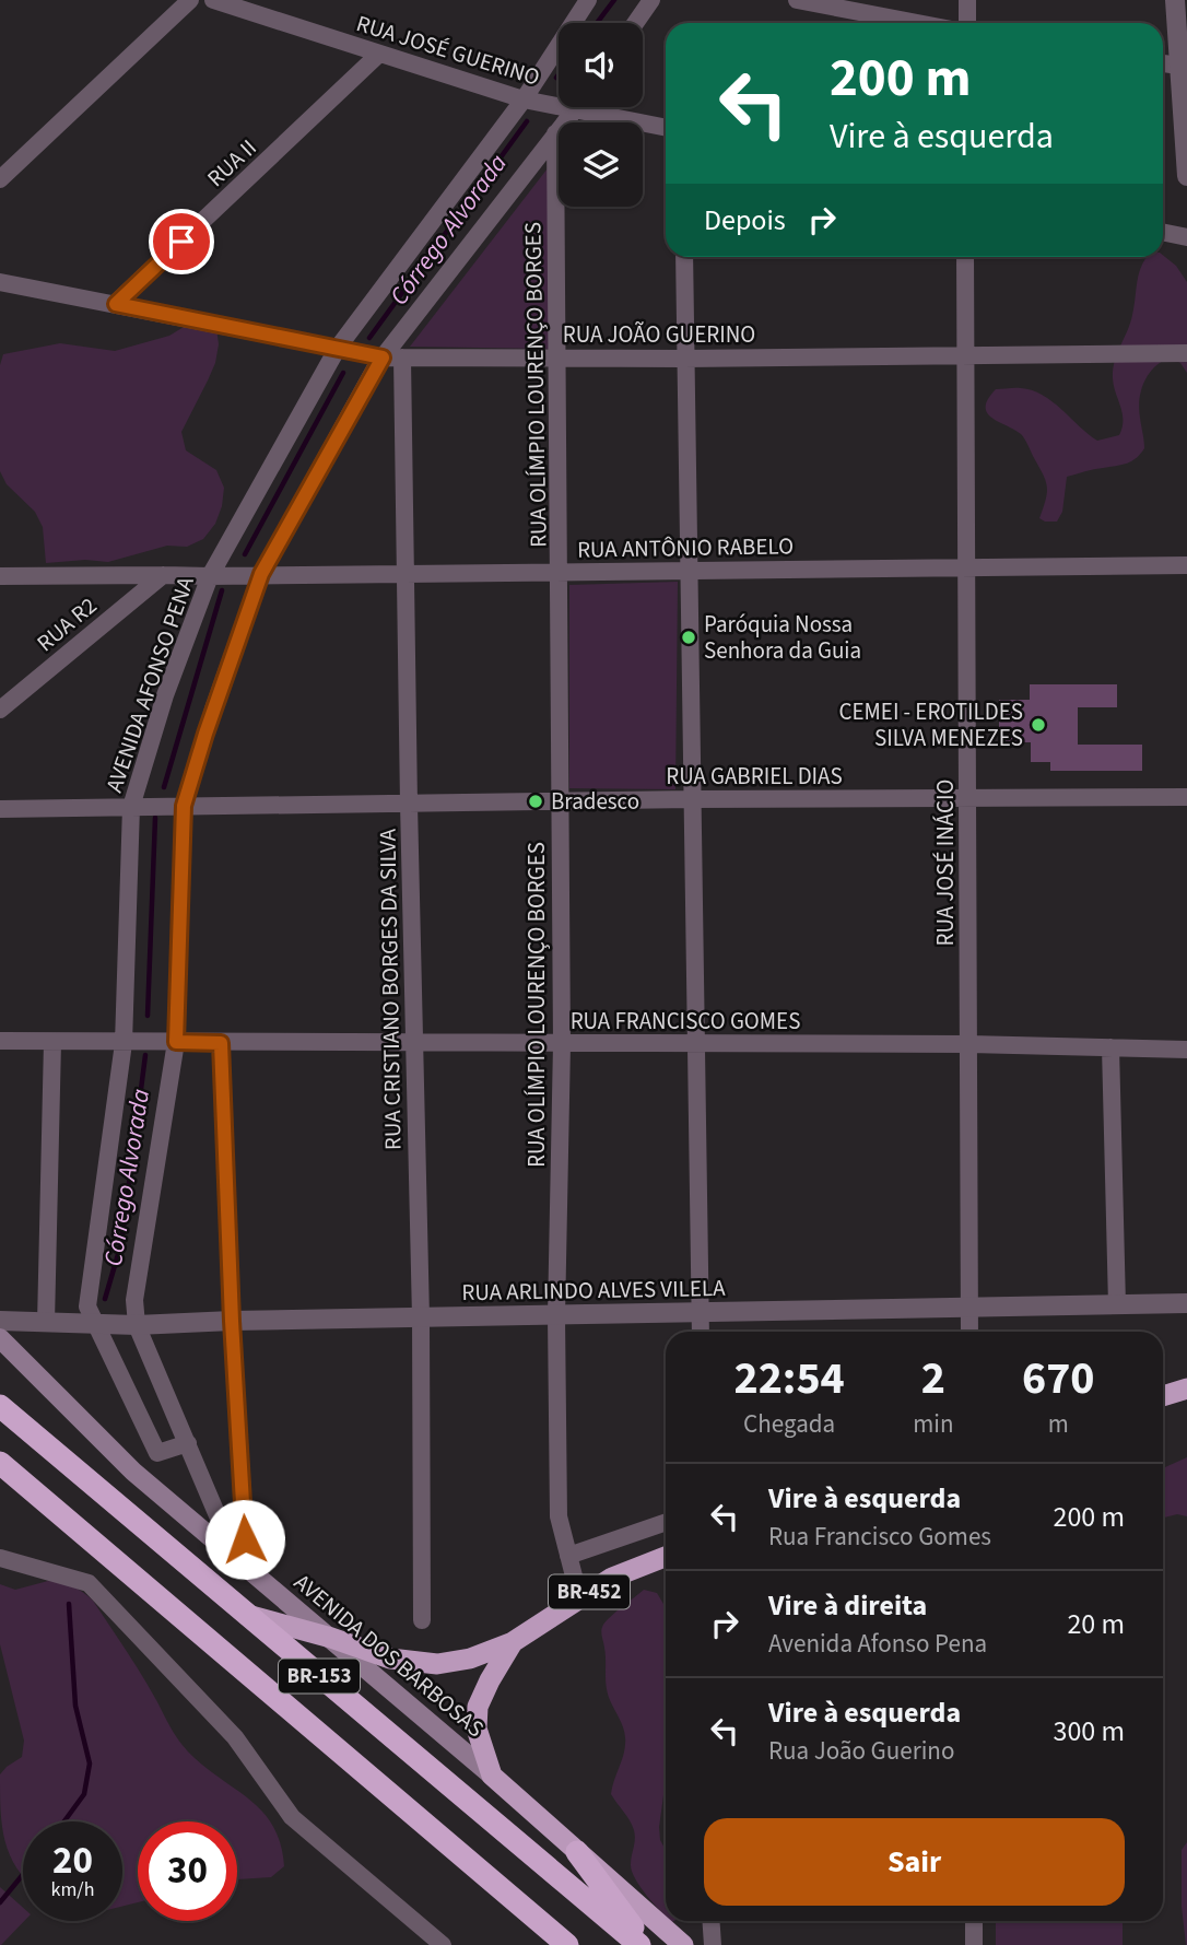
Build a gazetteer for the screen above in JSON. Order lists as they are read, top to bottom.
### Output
{
  "streets": {
    "highway": ["BR-452", "AVENIDA DOS BARBOSAS", "BR-153"],
    "street": [
      "RUA JOSÉ GUERINO",
      "RUA II",
      "RUA JOÃO GUERINO",
      "RUA OLÍMPIO LOURENÇO BORGES",
      "RUA ANTÔNIO RABELO",
      "RUA R2",
      "AVENIDA AFONSO PENA",
      "RUA GABRIEL DIAS",
      "RUA JOSÉ INÁCIO",
      "RUA CRISTIANO BORGES DA SILVA",
      "RUA FRANCISCO GOMES",
      "RUA ARLINDO ALVES VILELA"
    ]
  },
  "crossings": [
    ["RUA JOSÉ GUERINO", "RUA II"],
    ["RUA JOSÉ GUERINO", "AVENIDA AFONSO PENA"],
    ["RUA II", "RUA JOÃO GUERINO"],
    ["RUA JOÃO GUERINO", "RUA OLÍMPIO LOURENÇO BORGES"],
    ["RUA JOÃO GUERINO", "AVENIDA AFONSO PENA"],
    ["RUA JOÃO GUERINO", "RUA JOSÉ INÁCIO"],
    ["RUA JOÃO GUERINO", "RUA CRISTIANO BORGES DA SILVA"],
    ["RUA OLÍMPIO LOURENÇO BORGES", "RUA ANTÔNIO RABELO"],
    ["RUA OLÍMPIO LOURENÇO BORGES", "RUA GABRIEL DIAS"],
    ["RUA OLÍMPIO LOURENÇO BORGES", "RUA FRANCISCO GOMES"],
    ["RUA OLÍMPIO LOURENÇO BORGES", "RUA ARLINDO ALVES VILELA"],
    ["RUA OLÍMPIO LOURENÇO BORGES", "BR-452"],
    ["RUA ANTÔNIO RABELO", "RUA R2"],
    ["RUA ANTÔNIO RABELO", "AVENIDA AFONSO PENA"],
    ["RUA ANTÔNIO RABELO", "RUA JOSÉ INÁCIO"],
    ["RUA ANTÔNIO RABELO", "RUA CRISTIANO BORGES DA SILVA"],
    ["AVENIDA AFONSO PENA", "RUA GABRIEL DIAS"],
    ["AVENIDA AFONSO PENA", "RUA FRANCISCO GOMES"],
    ["AVENIDA AFONSO PENA", "RUA ARLINDO ALVES VILELA"],
    ["RUA GABRIEL DIAS", "RUA JOSÉ INÁCIO"],
    ["RUA GABRIEL DIAS", "RUA CRISTIANO BORGES DA SILVA"],
    ["RUA JOSÉ INÁCIO", "RUA FRANCISCO GOMES"],
    ["RUA JOSÉ INÁCIO", "RUA ARLINDO ALVES VILELA"],
    ["RUA CRISTIANO BORGES DA SILVA", "RUA FRANCISCO GOMES"],
    ["RUA CRISTIANO BORGES DA SILVA", "RUA ARLINDO ALVES VILELA"],
    ["BR-452", "AVENIDA DOS BARBOSAS"],
    ["BR-452", "BR-153"]
  ],
  "water": ["Córrego Alvorada"],
  "places": ["Paróquia Nossa Senhora da Guia", "CEMEI - EROTILDES SILVA MENEZES", "Bradesco"],
  "page": {
    "turn": ["200 m", "Vire à esquerda"],
    "then": "Depois",
    "eta": [
      "22:54",
      "Chegada",
      "2",
      "min",
      "670",
      "m"
    ],
    "list": [
      {
        "name": "Vire à esquerda",
        "note": "Rua Francisco Gomes",
        "value": "200 m"
      },
      {
        "name": "Vire à direita",
        "note": "Avenida Afonso Pena",
        "value": "20 m"
      },
      {
        "name": "Vire à esquerda",
        "note": "Rua João Guerino",
        "value": "300 m"
      }
    ],
    "buttons": "Sair",
    "speed": "20 km/h",
    "limit": "30"
  }
}
